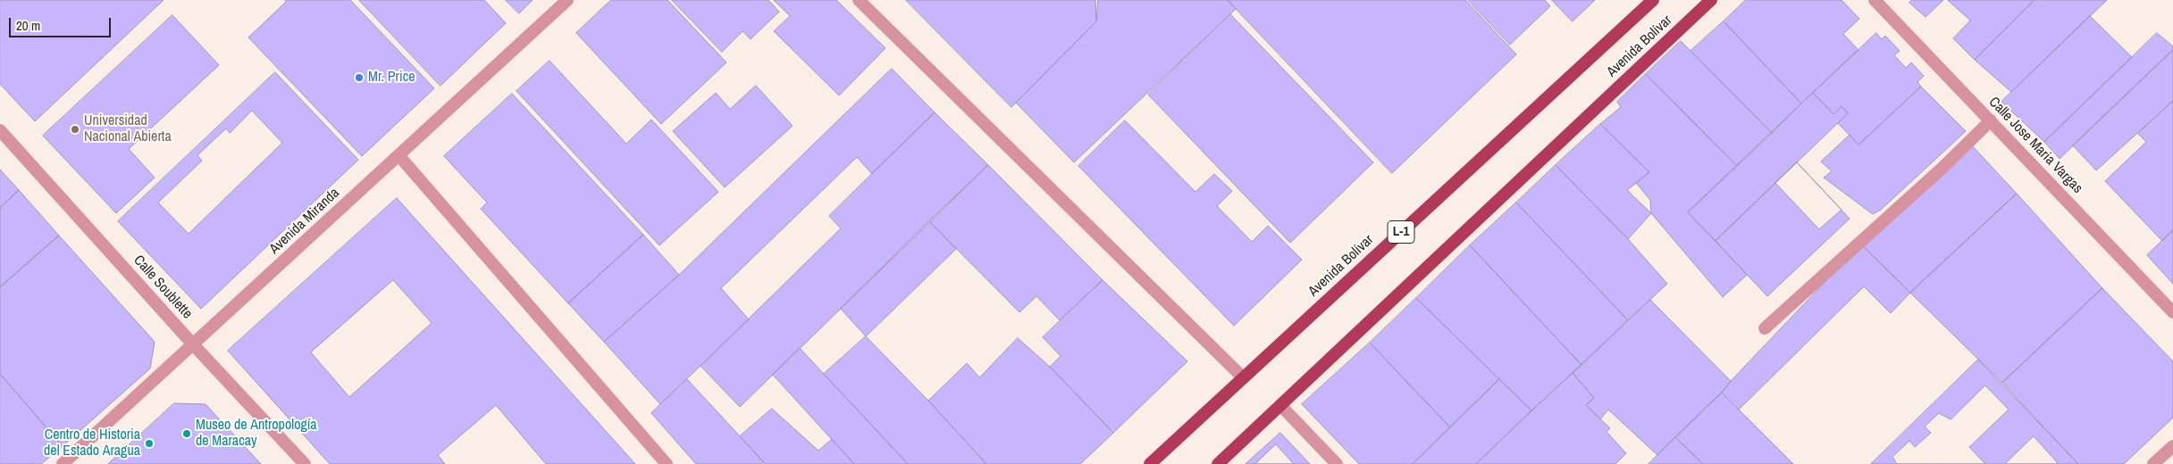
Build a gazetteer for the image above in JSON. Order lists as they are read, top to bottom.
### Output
{
  "streets": {
    "main road": ["Avenida Bolívar", "L-1"],
    "street": ["Calle Jose Maria Vargas", "Avenida Miranda", "Calle Soublette"]
  },
  "crossings": [
    ["Avenida Miranda", "Calle Soublette"]
  ],
  "places": [
    "Mr. Price",
    "Universidad Nacional Abierta",
    "Museo de Antropología de Maracay",
    "Centro de Historia del Estado Aragua"
  ],
  "scale_bar": "20 m"
}
